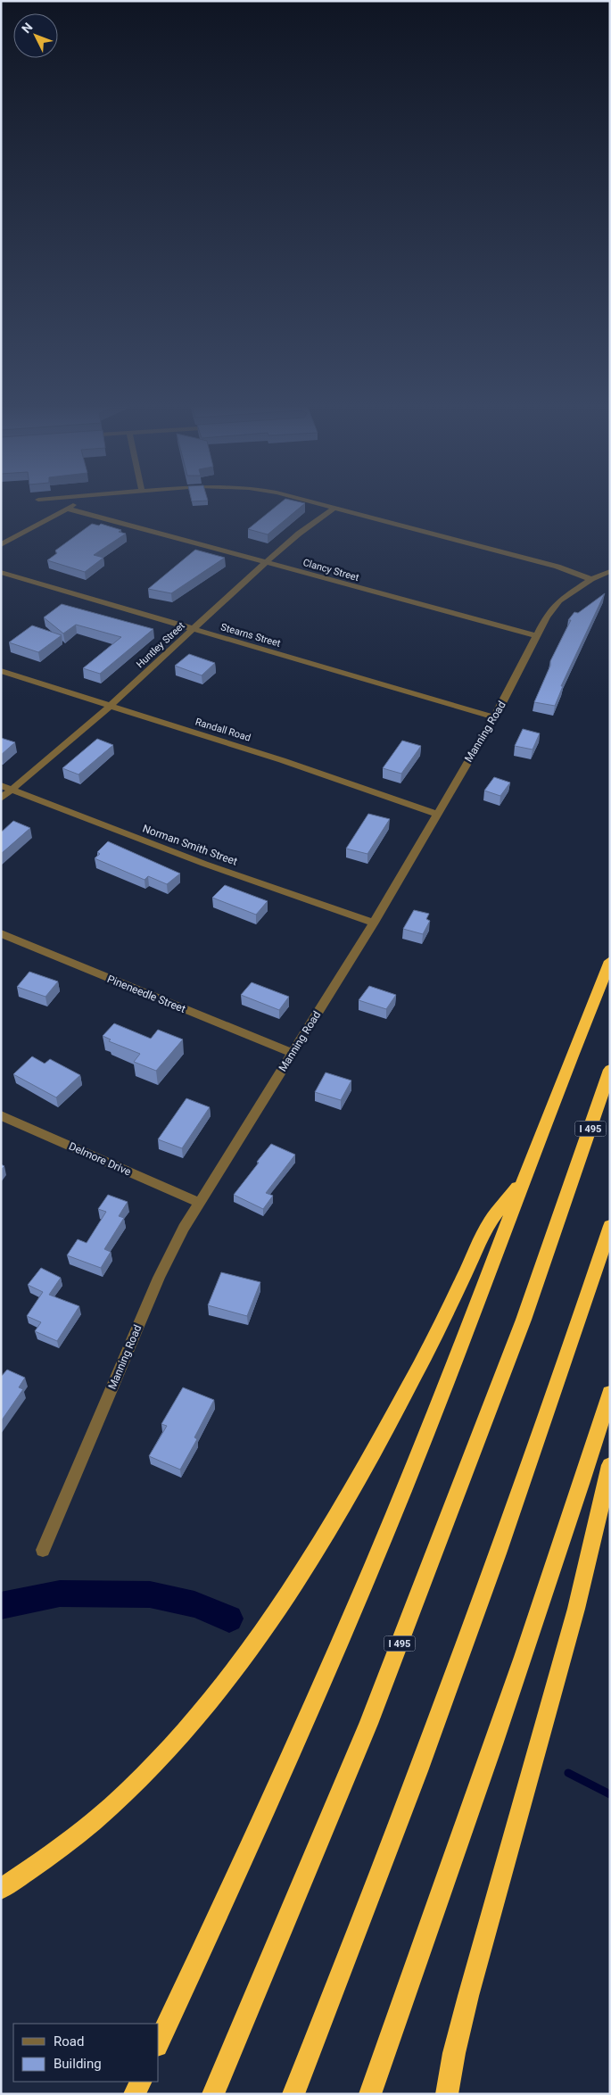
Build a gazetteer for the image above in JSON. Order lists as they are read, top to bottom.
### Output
{
  "streets": {
    "highway": ["I 495"],
    "street": [
      "Clancy Street",
      "Stearns Street",
      "Huntley Street",
      "Randall Road",
      "Manning Road",
      "Norman Smith Street",
      "Pineneedle Street",
      "Delmore Drive"
    ]
  },
  "crossings": [
    ["Clancy Street", "Huntley Street"],
    ["Clancy Street", "Manning Road"],
    ["Stearns Street", "Huntley Street"],
    ["Stearns Street", "Manning Road"],
    ["Huntley Street", "Randall Road"],
    ["Huntley Street", "Norman Smith Street"],
    ["Randall Road", "Manning Road"],
    ["Manning Road", "Norman Smith Street"],
    ["Manning Road", "Pineneedle Street"],
    ["Manning Road", "Delmore Drive"]
  ],
  "legend": ["Road", "Building"],
  "north": "top left"
}
